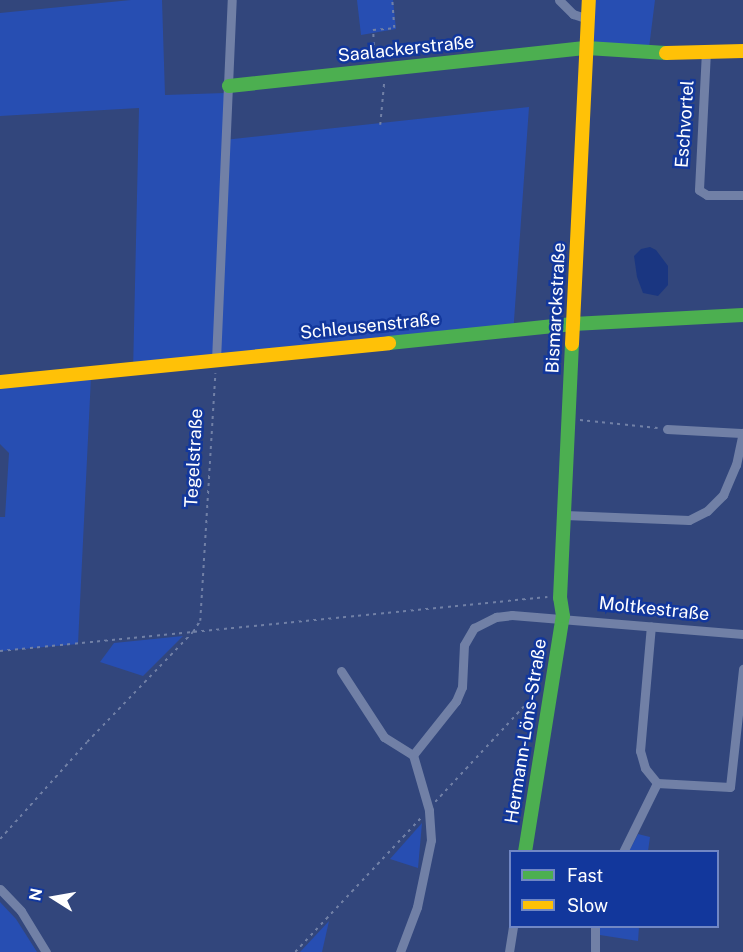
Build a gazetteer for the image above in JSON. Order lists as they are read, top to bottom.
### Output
{
  "streets": {
    "street": [
      "Saalackerstraße",
      "Eschvortel",
      "Bismarckstraße",
      "Schleusenstraße",
      "Moltkestraße",
      "Hermann-Löns-Straße"
    ],
    "path": ["Tegelstraße"]
  },
  "crossings": [
    ["Saalackerstraße", "Eschvortel"],
    ["Saalackerstraße", "Bismarckstraße"],
    ["Bismarckstraße", "Schleusenstraße"],
    ["Bismarckstraße", "Moltkestraße"],
    ["Bismarckstraße", "Hermann-Löns-Straße"],
    ["Schleusenstraße", "Tegelstraße"],
    ["Moltkestraße", "Hermann-Löns-Straße"]
  ],
  "legend": ["Fast", "Slow"],
  "north": "left"
}
